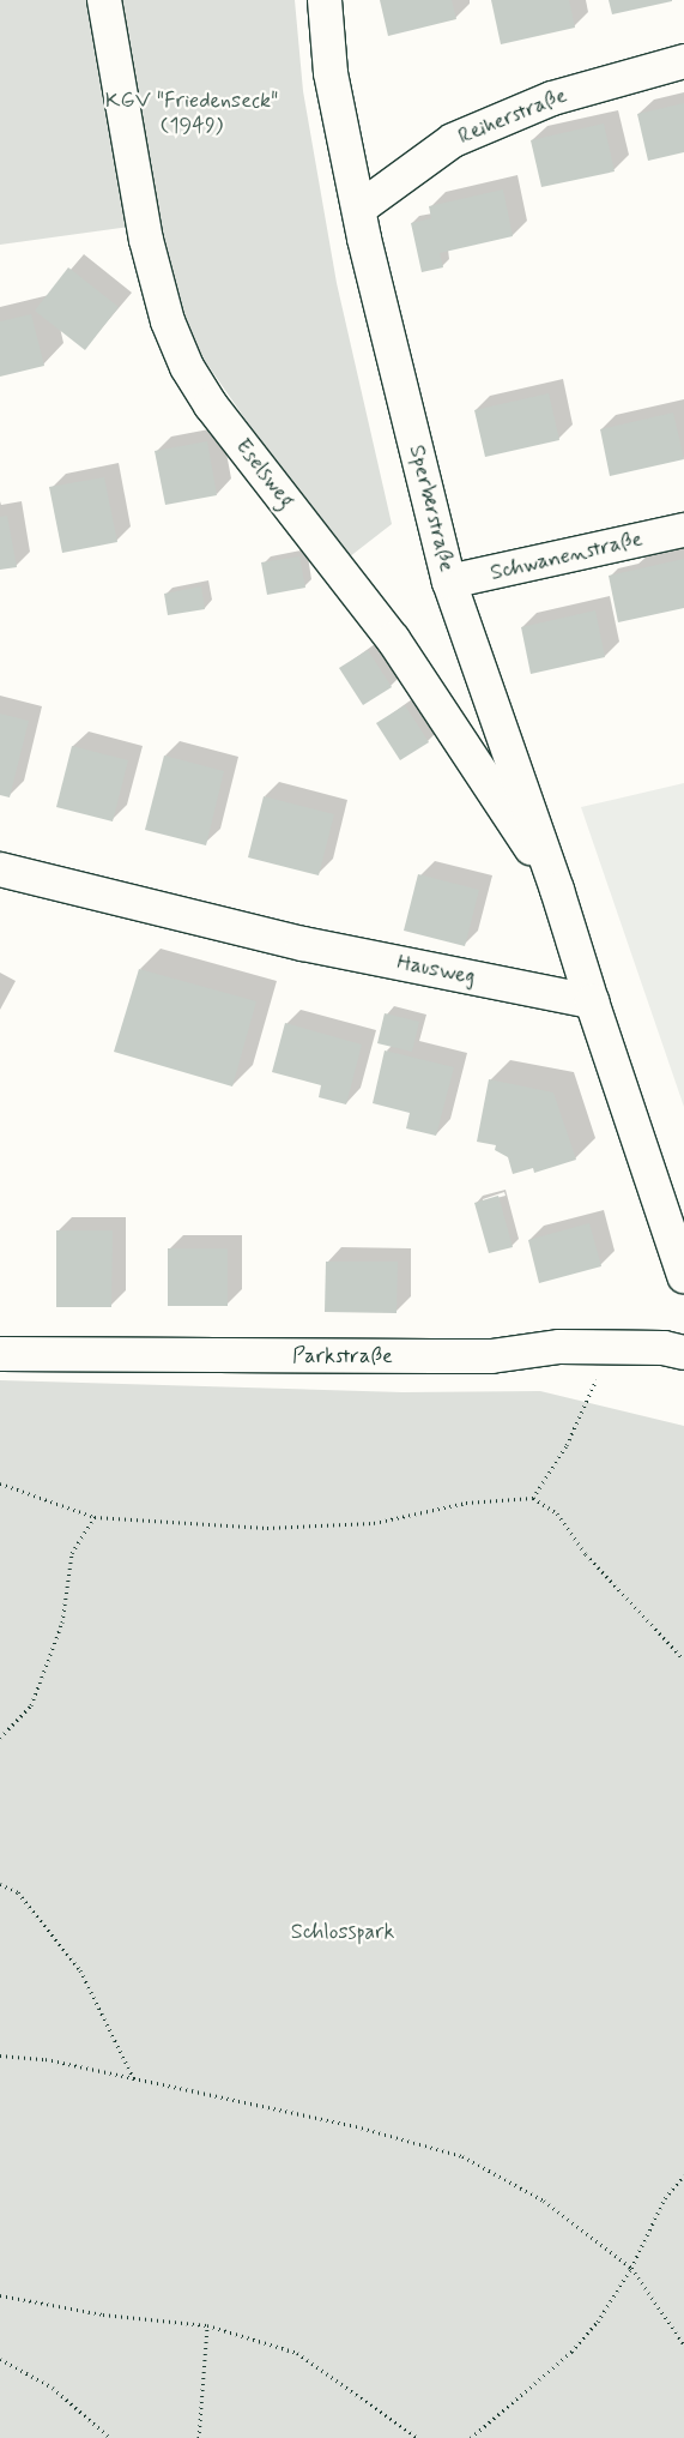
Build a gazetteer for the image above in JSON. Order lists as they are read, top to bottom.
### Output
{
  "streets": {
    "street": [
      "Reiherstraße",
      "Eselsweg",
      "Sperberstraße",
      "Schwanenstraße",
      "Hausweg",
      "Parkstraße"
    ]
  },
  "crossings": [
    ["Reiherstraße", "Sperberstraße"],
    ["Eselsweg", "Sperberstraße"],
    ["Sperberstraße", "Schwanenstraße"],
    ["Sperberstraße", "Hausweg"]
  ],
  "parks": ["KGV \"Friedenseck\" (1949)", "Schlosspark"]
}
